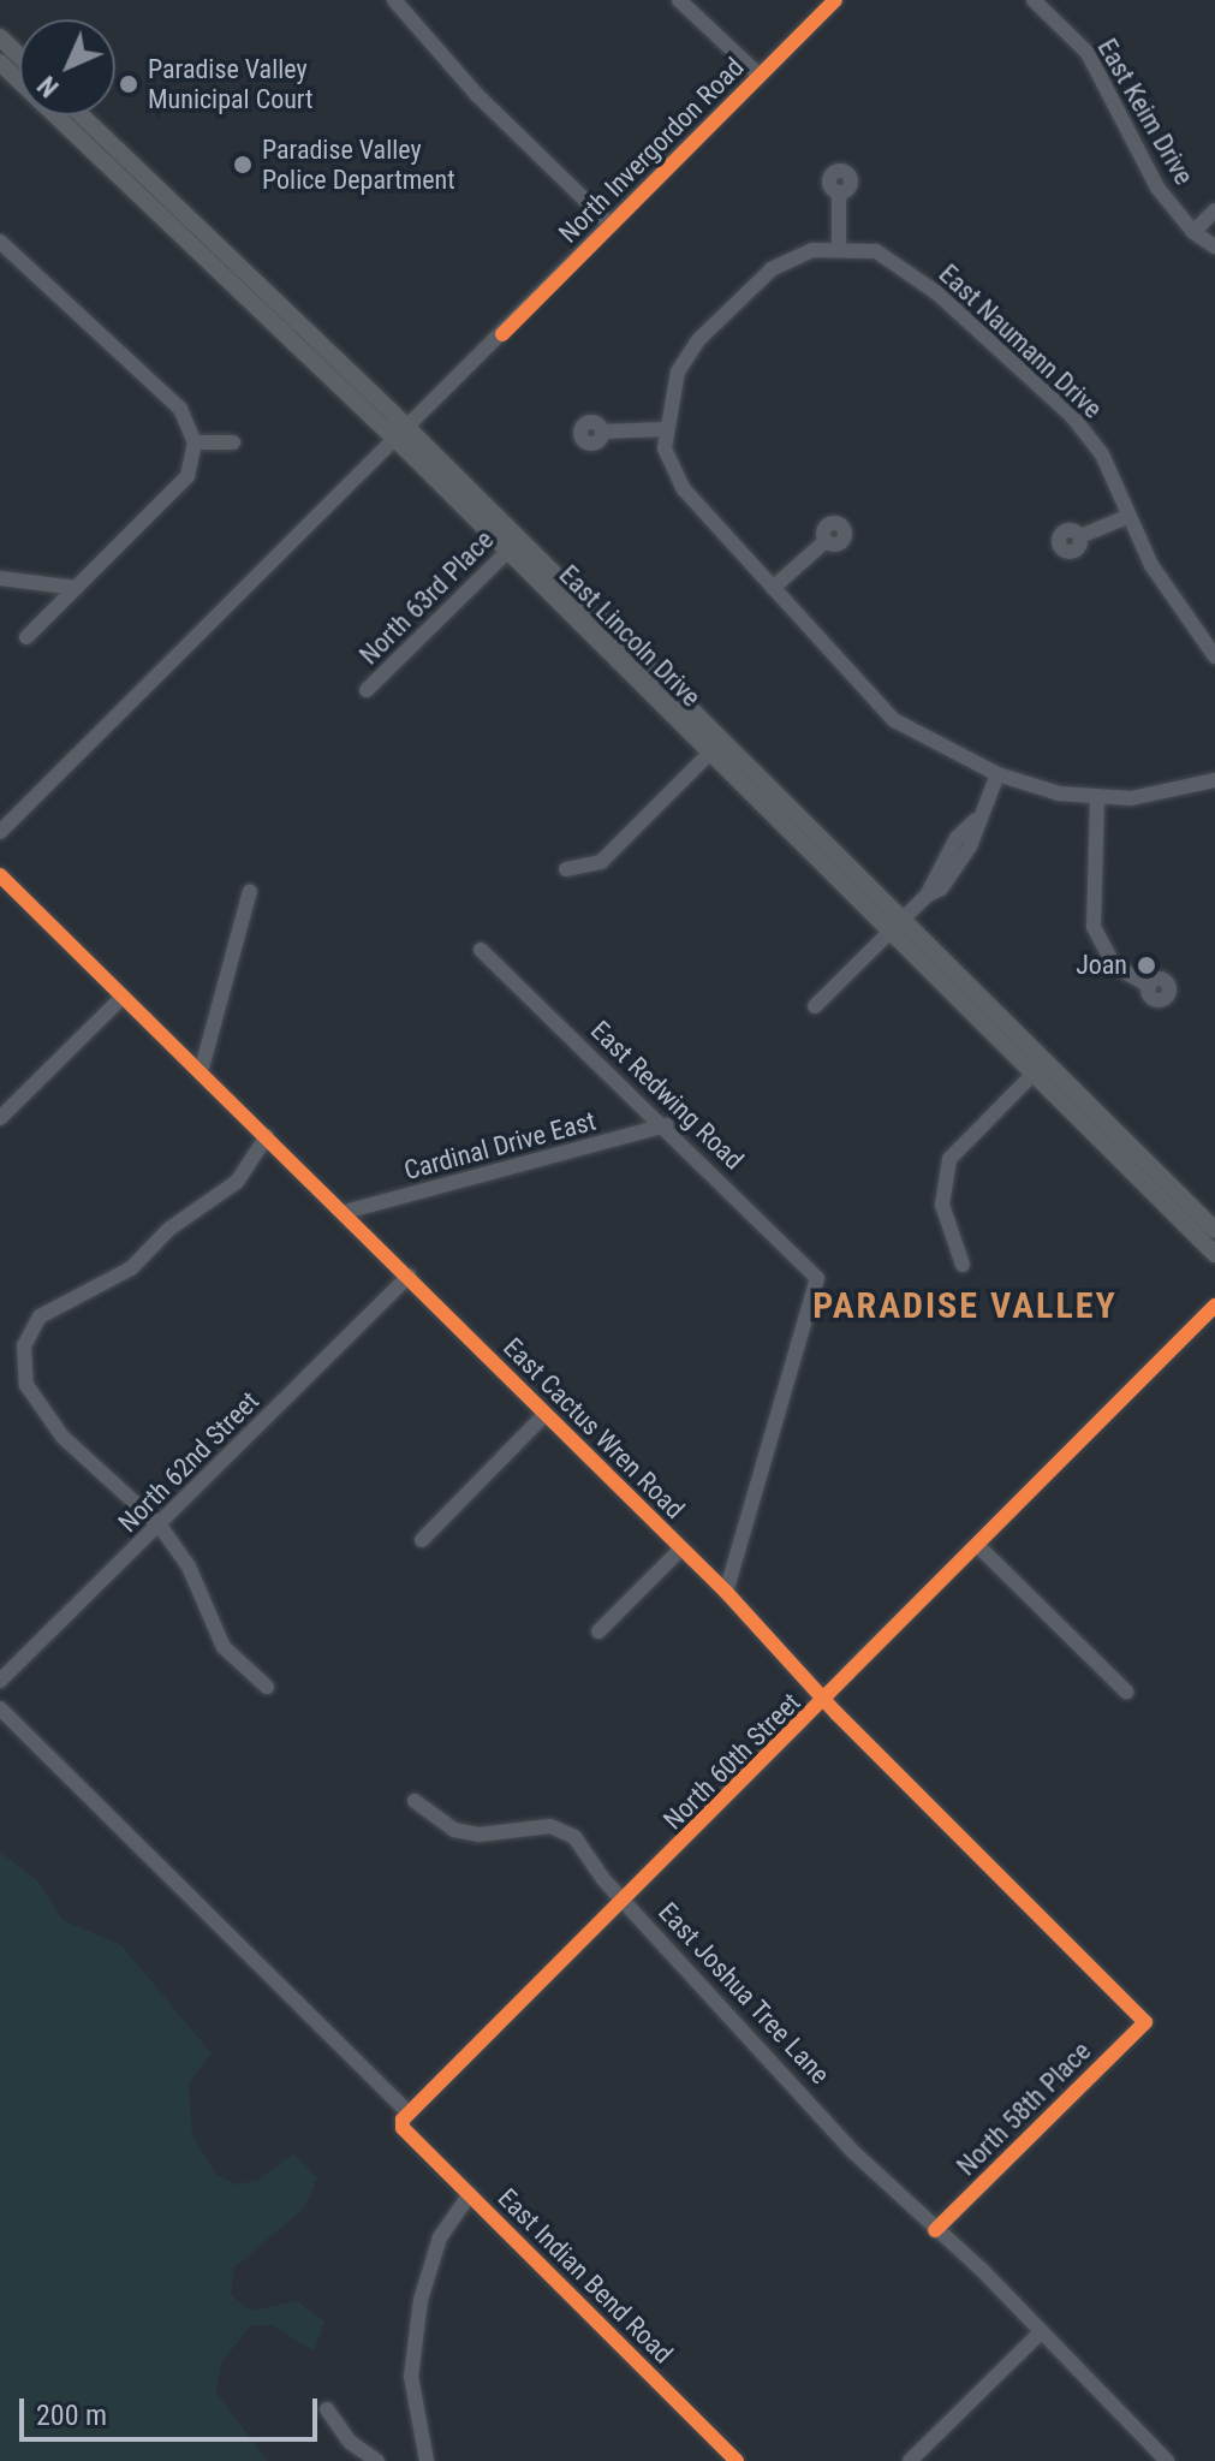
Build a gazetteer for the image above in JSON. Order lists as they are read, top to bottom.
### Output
{
  "streets": {
    "main road": ["East Lincoln Drive"],
    "street": [
      "East Keim Drive",
      "North Invergordon Road",
      "East Naumann Drive",
      "North 63rd Place",
      "East Redwing Road",
      "Cardinal Drive East",
      "East Cactus Wren Road",
      "North 62nd Street",
      "North 60th Street",
      "East Joshua Tree Lane",
      "North 58th Place",
      "East Indian Bend Road"
    ]
  },
  "crossings": [
    ["North Invergordon Road", "East Lincoln Drive"],
    ["North 63rd Place", "East Lincoln Drive"],
    ["East Redwing Road", "Cardinal Drive East"],
    ["East Redwing Road", "East Cactus Wren Road"],
    ["Cardinal Drive East", "East Cactus Wren Road"],
    ["East Cactus Wren Road", "North 62nd Street"],
    ["East Cactus Wren Road", "North 60th Street"],
    ["East Cactus Wren Road", "North 58th Place"],
    ["North 60th Street", "East Joshua Tree Lane"],
    ["North 60th Street", "East Indian Bend Road"],
    ["East Joshua Tree Lane", "North 58th Place"]
  ],
  "districts": ["PARADISE VALLEY"],
  "places": ["Paradise Valley Municipal Court", "Paradise Valley Police Department", "Joan"],
  "scale_bar": "200 m",
  "north": "bottom left"
}
